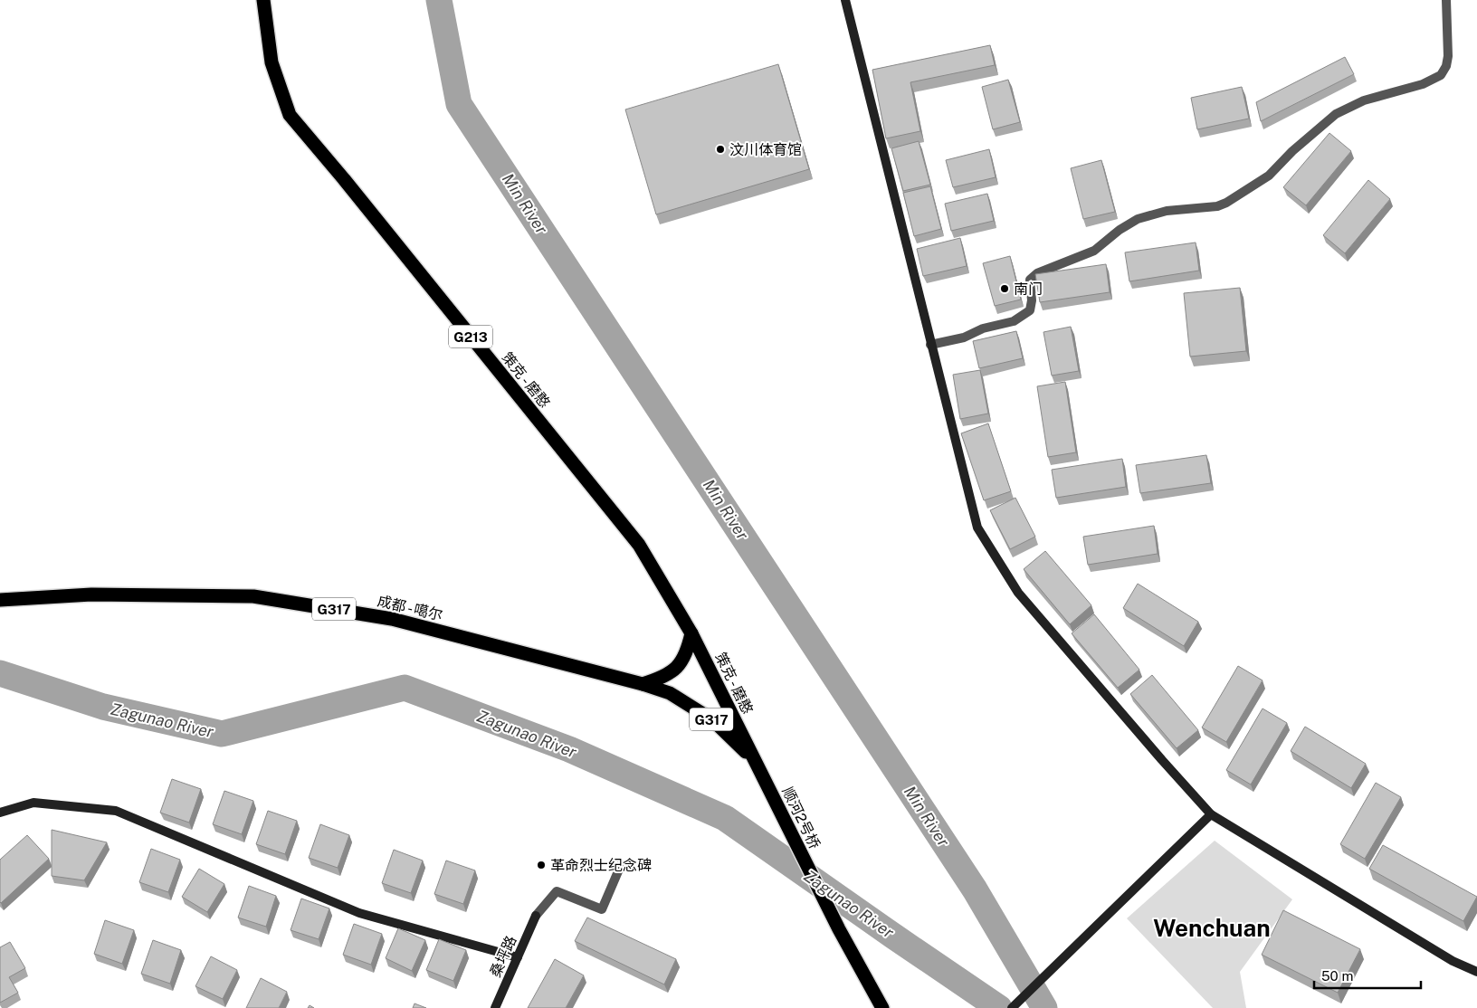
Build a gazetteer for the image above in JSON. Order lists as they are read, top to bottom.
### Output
{
  "streets": {
    "highway": [
      "G213",
      "策克 - 磨憨",
      "成都 - 噶尔",
      "G317",
      "顺河2号桥"
    ],
    "street": ["桑坪路"]
  },
  "crossings": [
    ["策克 - 磨憨", "成都 - 噶尔"],
    ["策克 - 磨憨", "顺河2号桥"],
    ["成都 - 噶尔", "顺河2号桥"]
  ],
  "districts": ["Wenchuan"],
  "water": ["Min River", "Zagunao River"],
  "places": ["汶川体育馆", "南门", "革命烈士纪念碑"],
  "scale_bar": "50 m"
}
